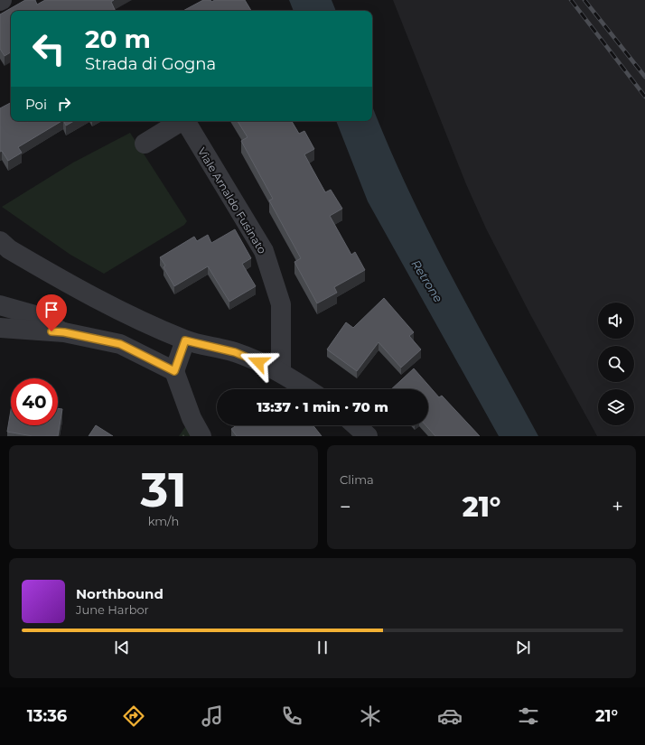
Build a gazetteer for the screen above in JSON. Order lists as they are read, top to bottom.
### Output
{
  "streets": {
    "street": ["Viale Arnaldo Fusinato"]
  },
  "water": ["Retrone"],
  "page": {
    "turn": ["20 m", "Strada di Gogna"],
    "then": "Poi",
    "limit": "40",
    "trip": "13:37 · 1 min · 70 m",
    "tile": [
      ["31", "km/h"],
      "Clima"
    ],
    "heat": ["−", "21°", "+"],
    "song": ["Northbound", "June Harbor"],
    "tabs": ["13:36", "21°"]
  }
}
